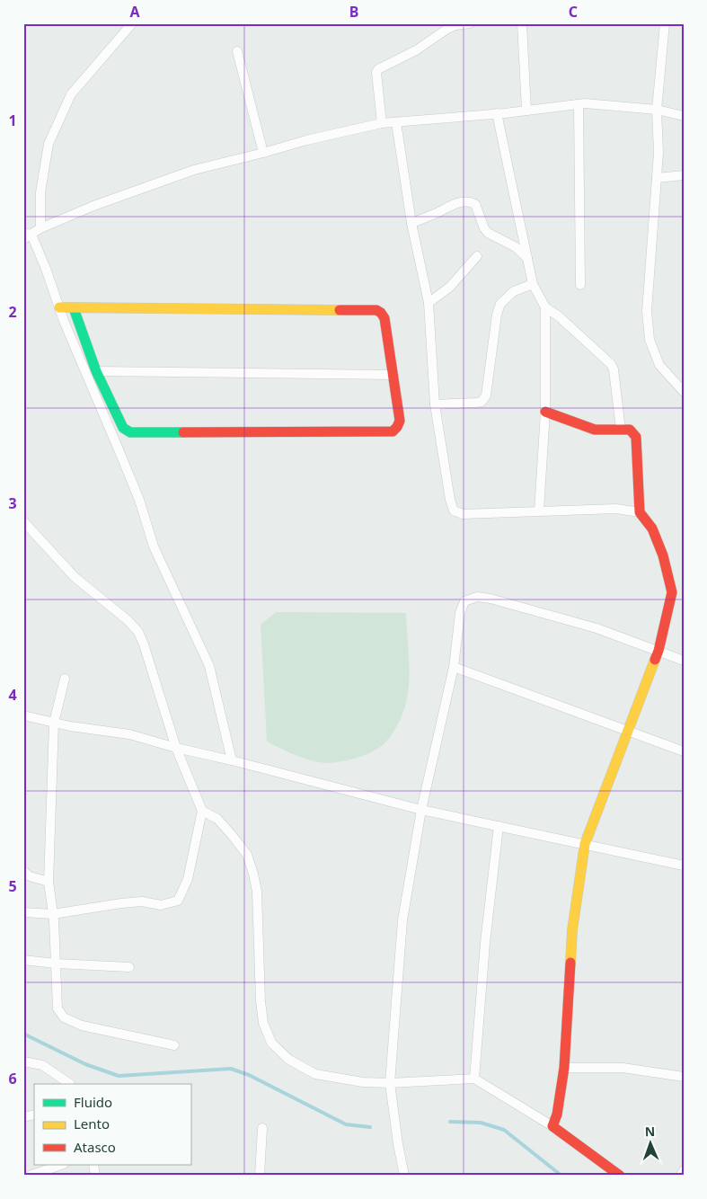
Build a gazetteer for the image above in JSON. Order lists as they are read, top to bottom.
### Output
{
  "legend": ["Fluido", "Lento", "Atasco"],
  "north": "top",
  "grid": {
    "columns": ["A", "B", "C"],
    "rows": [
      "1",
      "2",
      "3",
      "4",
      "5",
      "6"
    ]
  }
}
